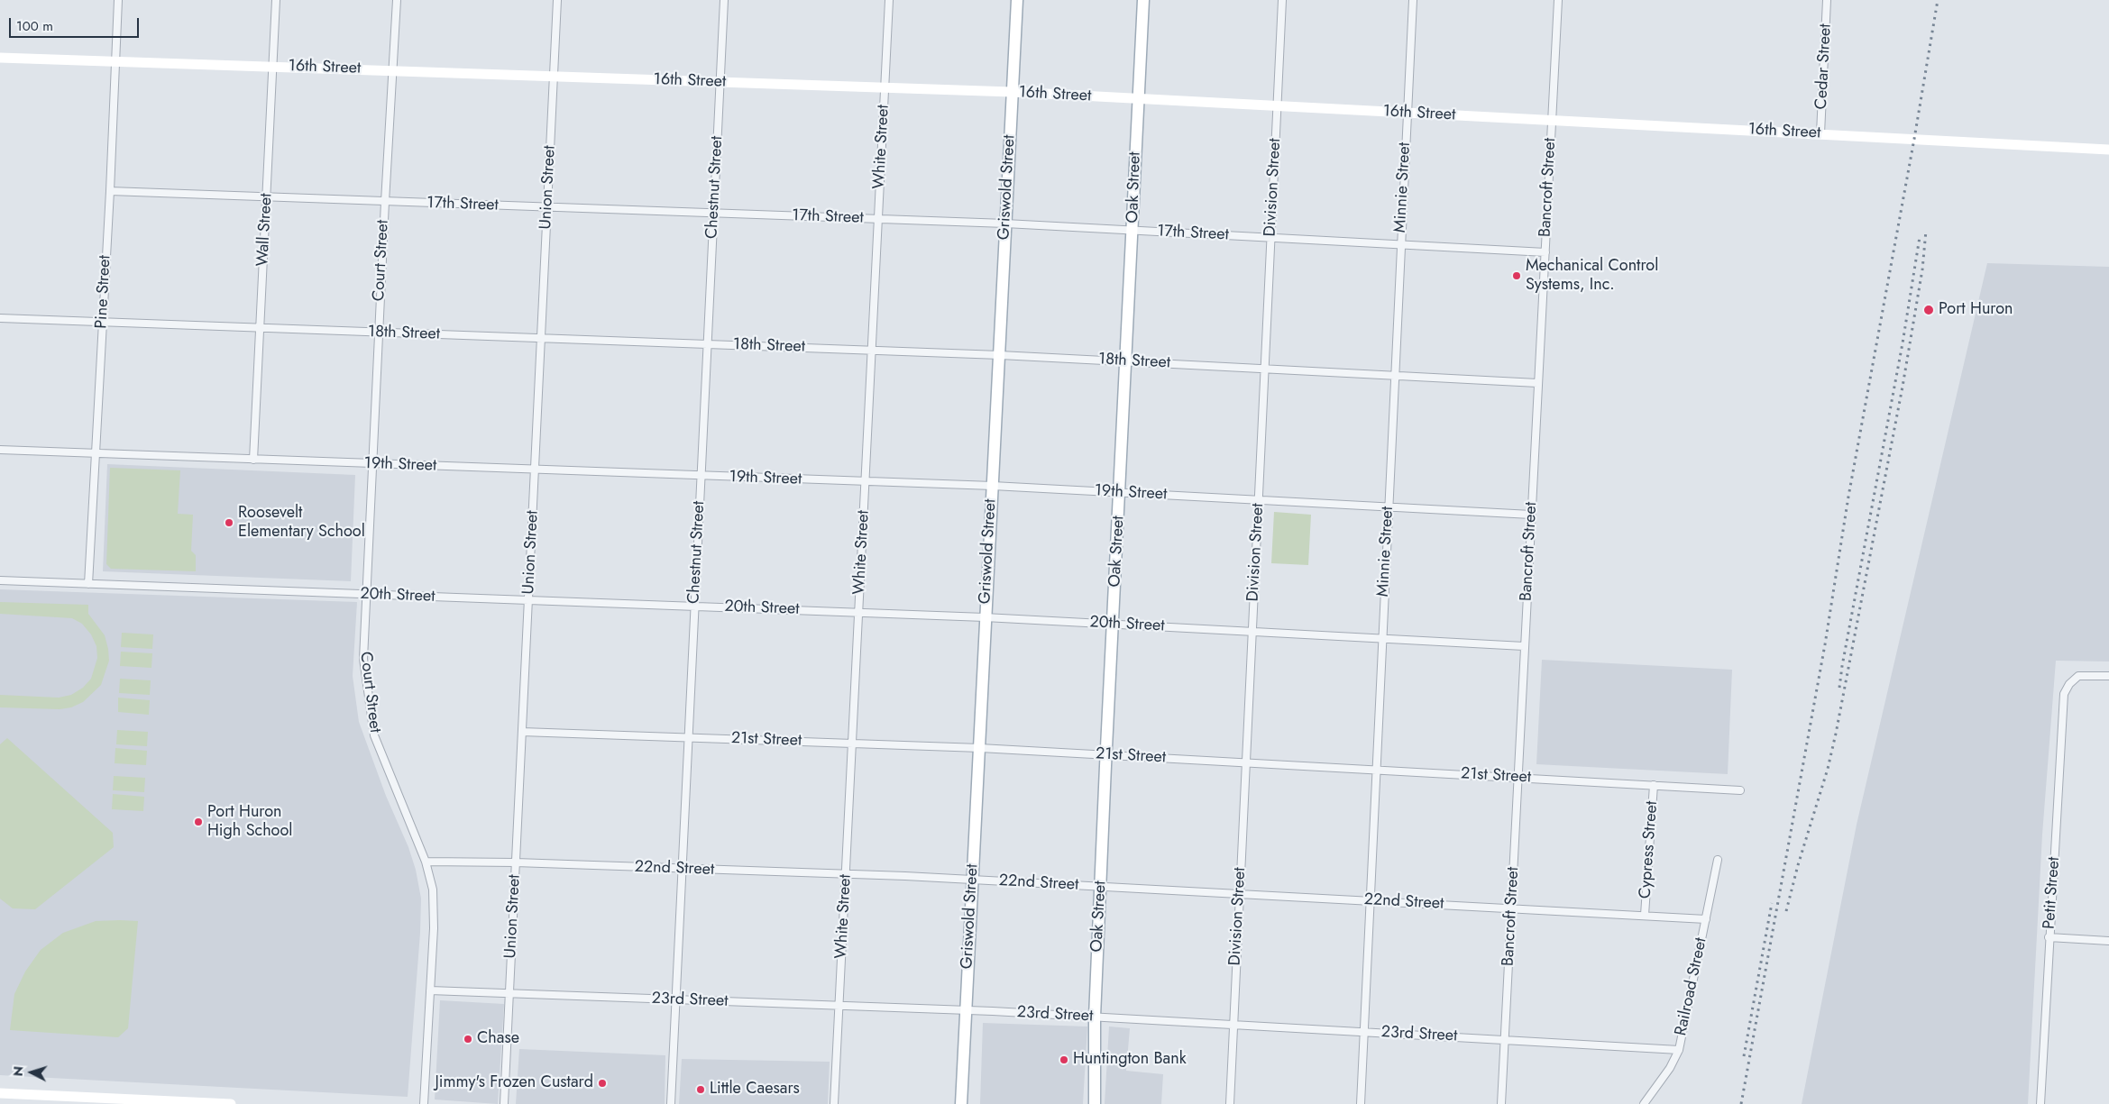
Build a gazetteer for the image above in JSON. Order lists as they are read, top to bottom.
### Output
{
  "streets": {
    "main road": ["Griswold Street", "Oak Street"],
    "street": [
      "Cedar Street",
      "16th Street",
      "White Street",
      "Union Street",
      "Chestnut Street",
      "Division Street",
      "Minnie Street",
      "Bancroft Street",
      "17th Street",
      "Wall Street",
      "Court Street",
      "Pine Street",
      "18th Street",
      "19th Street",
      "20th Street",
      "21st Street",
      "Cypress Street",
      "22nd Street",
      "Petit Street",
      "Railroad Street",
      "23rd Street"
    ]
  },
  "crossings": [
    ["Cedar Street", "16th Street"],
    ["16th Street", "White Street"],
    ["16th Street", "Union Street"],
    ["16th Street", "Chestnut Street"],
    ["16th Street", "Griswold Street"],
    ["16th Street", "Oak Street"],
    ["16th Street", "Division Street"],
    ["16th Street", "Minnie Street"],
    ["16th Street", "Bancroft Street"],
    ["16th Street", "Wall Street"],
    ["16th Street", "Court Street"],
    ["16th Street", "Pine Street"],
    ["White Street", "17th Street"],
    ["White Street", "18th Street"],
    ["White Street", "19th Street"],
    ["White Street", "20th Street"],
    ["White Street", "21st Street"],
    ["White Street", "22nd Street"],
    ["White Street", "23rd Street"],
    ["Union Street", "17th Street"],
    ["Union Street", "18th Street"],
    ["Union Street", "19th Street"],
    ["Union Street", "20th Street"],
    ["Union Street", "21st Street"],
    ["Union Street", "22nd Street"],
    ["Union Street", "23rd Street"],
    ["Chestnut Street", "17th Street"],
    ["Chestnut Street", "18th Street"],
    ["Chestnut Street", "19th Street"],
    ["Chestnut Street", "20th Street"],
    ["Chestnut Street", "21st Street"],
    ["Chestnut Street", "22nd Street"],
    ["Chestnut Street", "23rd Street"],
    ["Griswold Street", "17th Street"],
    ["Griswold Street", "18th Street"],
    ["Griswold Street", "19th Street"],
    ["Griswold Street", "20th Street"],
    ["Griswold Street", "21st Street"],
    ["Griswold Street", "22nd Street"],
    ["Griswold Street", "23rd Street"],
    ["Oak Street", "17th Street"],
    ["Oak Street", "18th Street"],
    ["Oak Street", "19th Street"],
    ["Oak Street", "20th Street"],
    ["Oak Street", "21st Street"],
    ["Oak Street", "22nd Street"],
    ["Oak Street", "23rd Street"],
    ["Division Street", "17th Street"],
    ["Division Street", "18th Street"],
    ["Division Street", "19th Street"],
    ["Division Street", "20th Street"],
    ["Division Street", "21st Street"],
    ["Division Street", "22nd Street"],
    ["Division Street", "23rd Street"],
    ["Minnie Street", "17th Street"],
    ["Minnie Street", "18th Street"],
    ["Minnie Street", "19th Street"],
    ["Minnie Street", "20th Street"],
    ["Minnie Street", "21st Street"],
    ["Minnie Street", "22nd Street"],
    ["Minnie Street", "23rd Street"],
    ["Bancroft Street", "17th Street"],
    ["Bancroft Street", "18th Street"],
    ["Bancroft Street", "19th Street"],
    ["Bancroft Street", "20th Street"],
    ["Bancroft Street", "21st Street"],
    ["Bancroft Street", "22nd Street"],
    ["Bancroft Street", "23rd Street"],
    ["17th Street", "Wall Street"],
    ["17th Street", "Court Street"],
    ["17th Street", "Pine Street"],
    ["Wall Street", "18th Street"],
    ["Wall Street", "19th Street"],
    ["Court Street", "18th Street"],
    ["Court Street", "19th Street"],
    ["Court Street", "20th Street"],
    ["Court Street", "22nd Street"],
    ["Court Street", "23rd Street"],
    ["Pine Street", "18th Street"],
    ["Pine Street", "19th Street"],
    ["Pine Street", "20th Street"],
    ["21st Street", "Cypress Street"],
    ["Cypress Street", "22nd Street"],
    ["22nd Street", "Railroad Street"],
    ["Railroad Street", "23rd Street"]
  ],
  "places": [
    "Mechanical Control Systems, Inc.",
    "Port Huron",
    "Roosevelt Elementary School",
    "Port Huron High School",
    "Chase",
    "Huntington Bank",
    "Jimmy's Frozen Custard",
    "Little Caesars"
  ],
  "scale_bar": "100 m",
  "north": "left"
}
